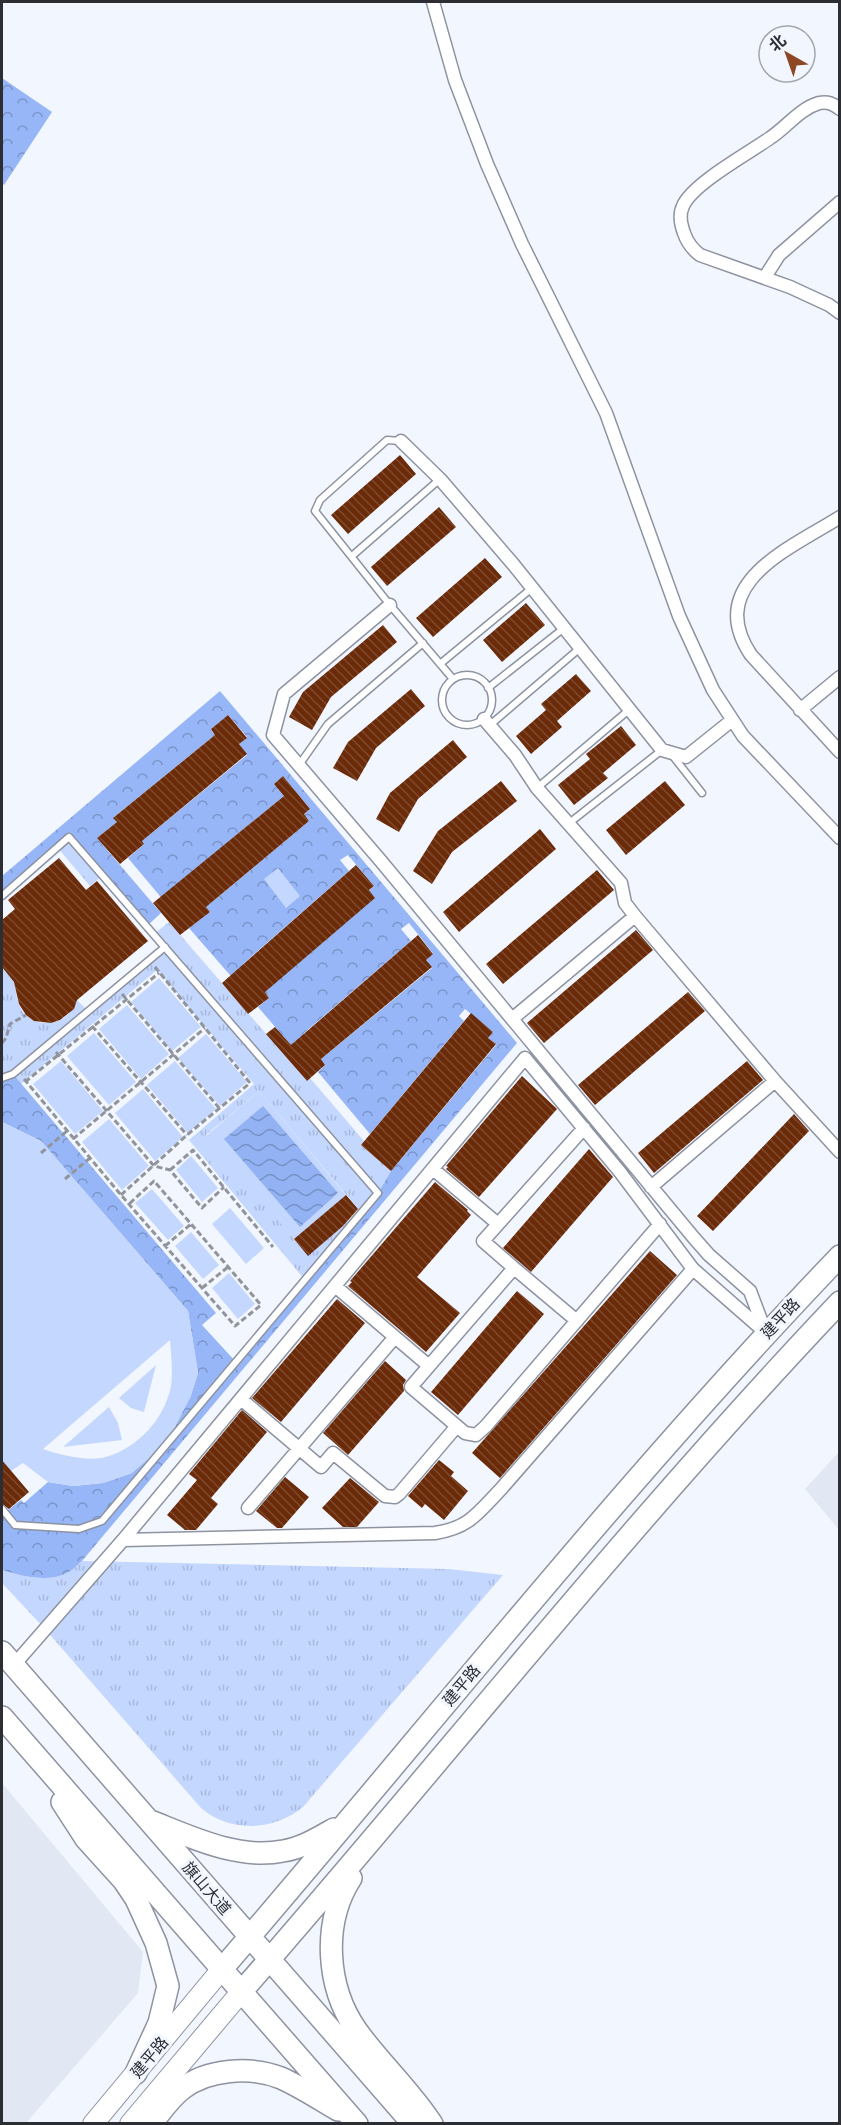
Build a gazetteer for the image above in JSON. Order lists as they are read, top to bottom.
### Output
{
  "streets": {
    "highway": ["建平路", "旗山大道"]
  },
  "crossings": [
    ["建平路", "旗山大道"]
  ],
  "north": "top left"
}
